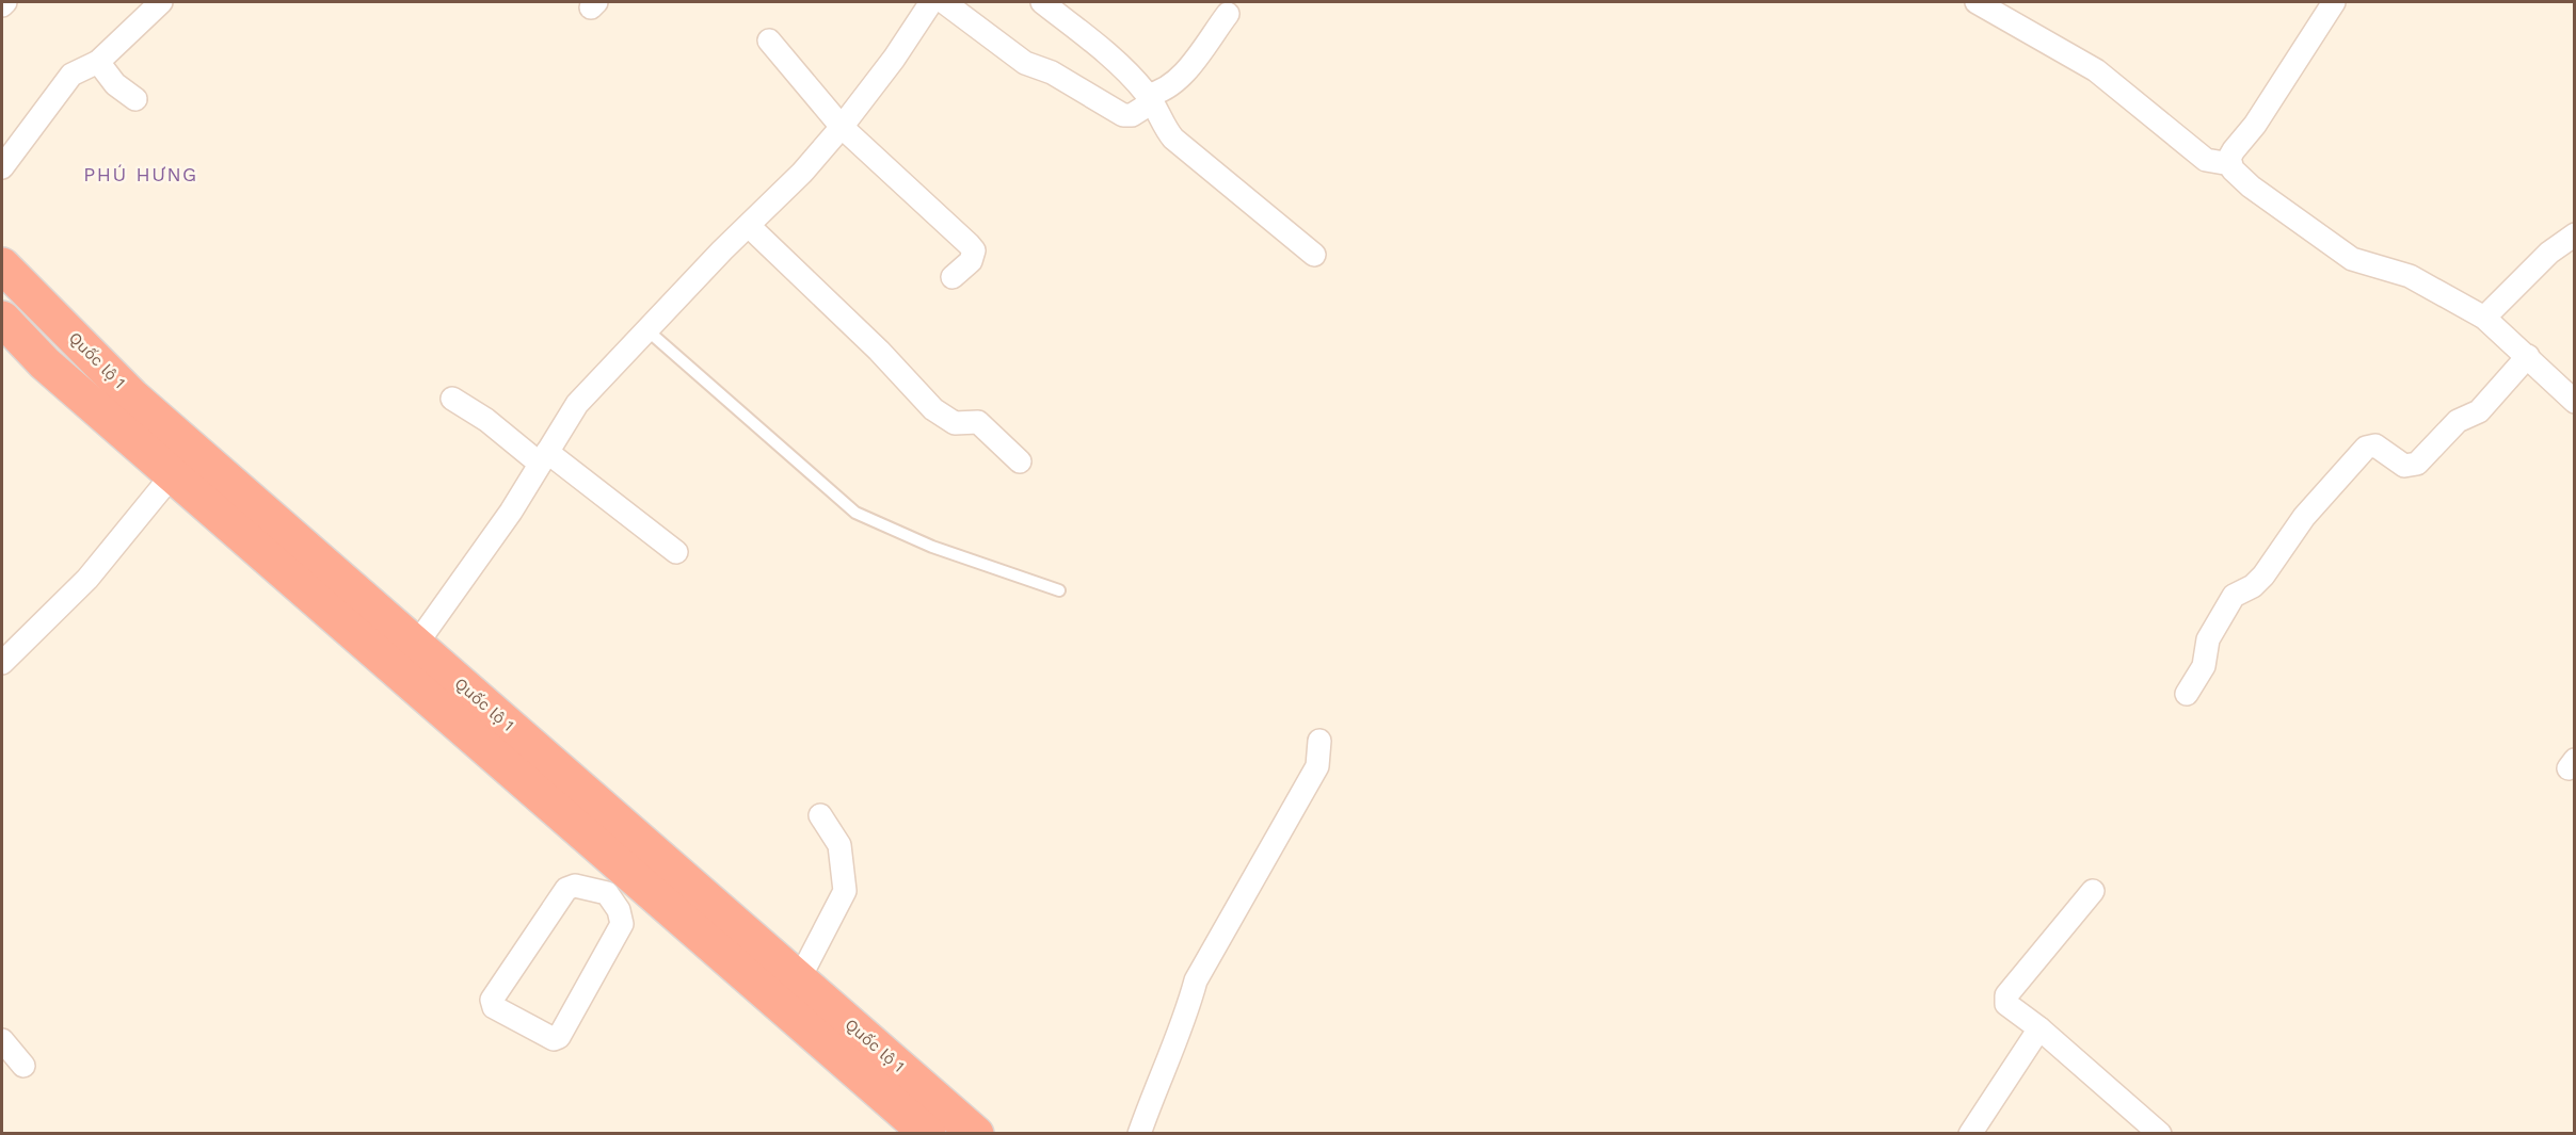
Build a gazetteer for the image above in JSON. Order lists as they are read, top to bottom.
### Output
{
  "streets": {
    "highway": ["Quốc lộ 1"]
  },
  "districts": ["PHÚ HƯNG"]
}
